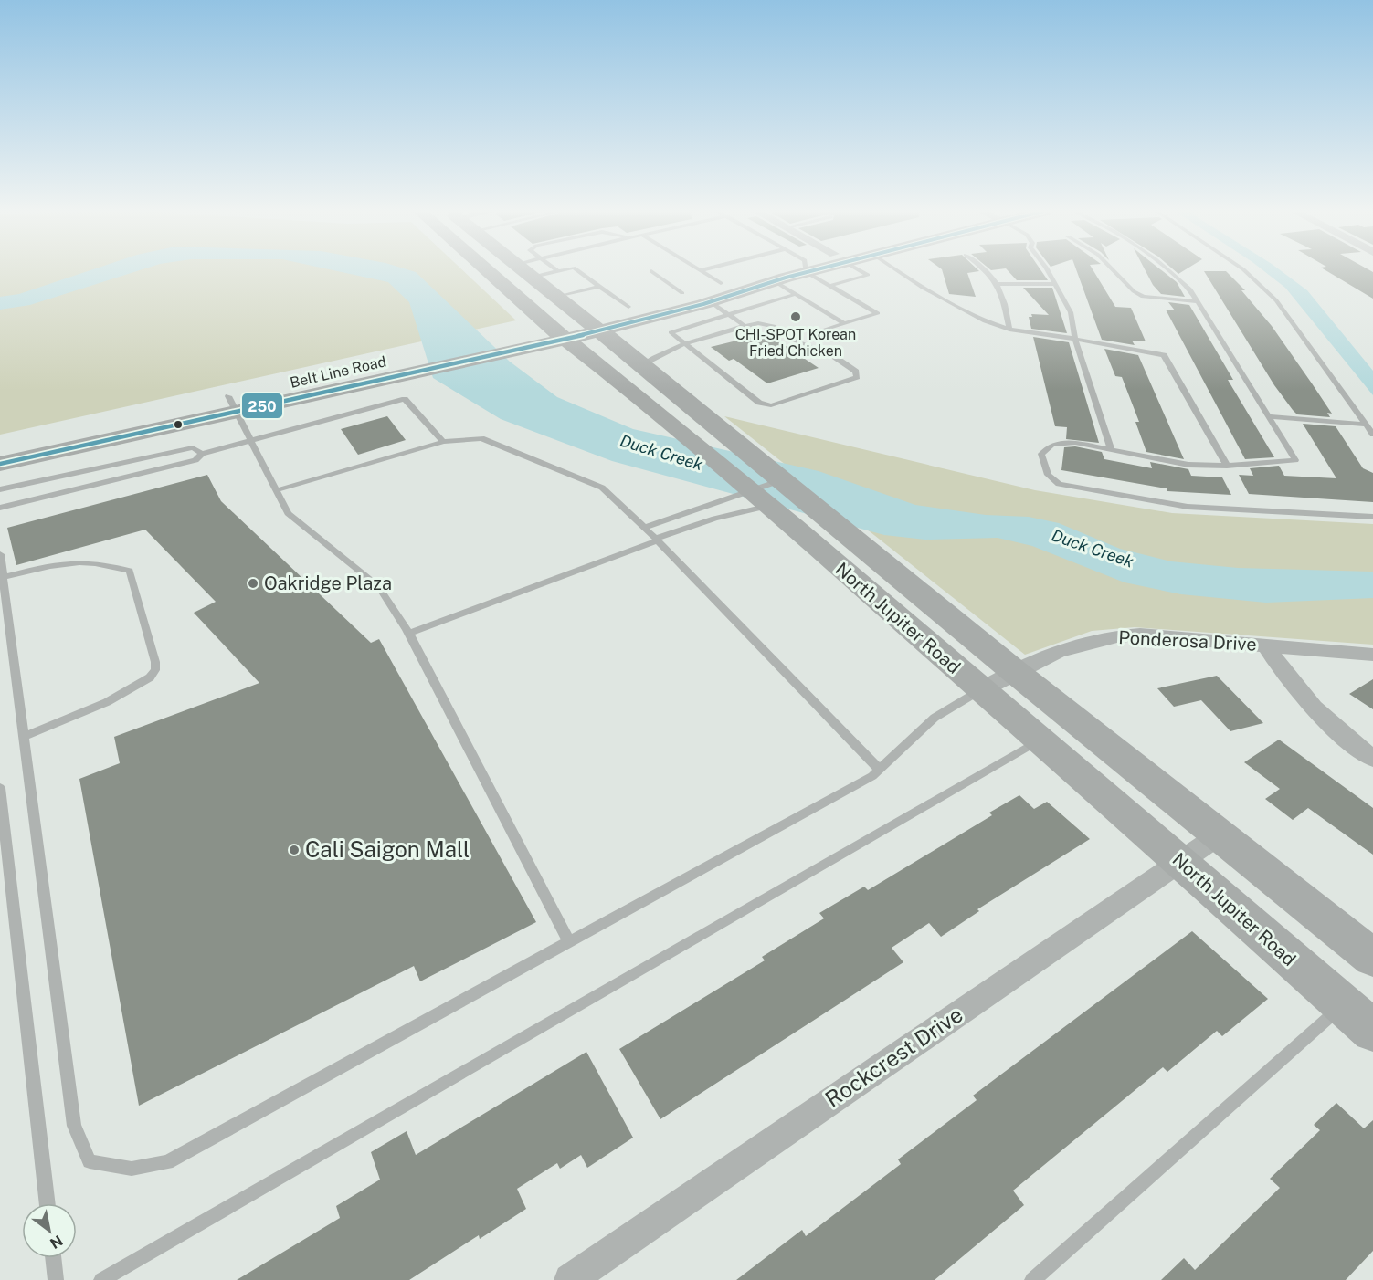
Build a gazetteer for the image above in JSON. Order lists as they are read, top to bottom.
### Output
{
  "streets": {
    "main road": ["Belt Line Road", "North Jupiter Road"],
    "street": ["Ponderosa Drive", "Rockcrest Drive"]
  },
  "crossings": [
    ["Belt Line Road", "North Jupiter Road"],
    ["North Jupiter Road", "Ponderosa Drive"],
    ["North Jupiter Road", "Rockcrest Drive"]
  ],
  "water": ["Duck Creek"],
  "places": ["CHI-SPOT Korean Fried Chicken", "Oakridge Plaza", "Cali Saigon Mall"],
  "lines": ["transit line 250"],
  "north": "bottom right"
}
